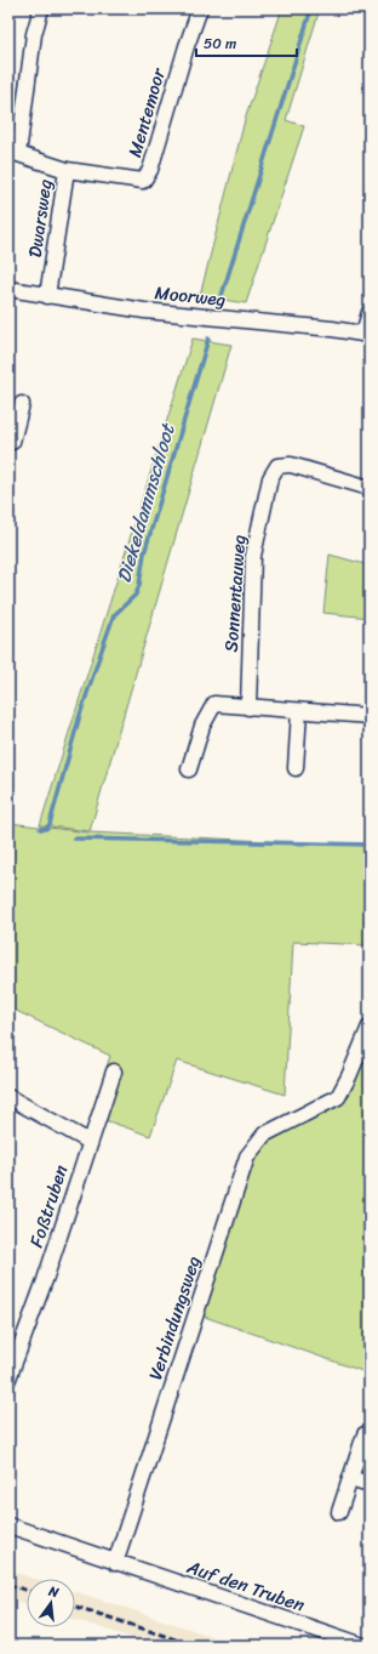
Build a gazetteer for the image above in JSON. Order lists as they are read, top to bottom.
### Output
{
  "streets": {
    "street": [
      "Mentemoor",
      "Dwarsweg",
      "Moorweg",
      "Sonnentauweg",
      "Foßtruben",
      "Verbindungsweg",
      "Auf den Truben"
    ]
  },
  "crossings": [
    ["Mentemoor", "Dwarsweg"],
    ["Dwarsweg", "Moorweg"],
    ["Verbindungsweg", "Auf den Truben"]
  ],
  "water": ["Diekeldammschloot"],
  "scale_bar": "50 m",
  "north": "top"
}
